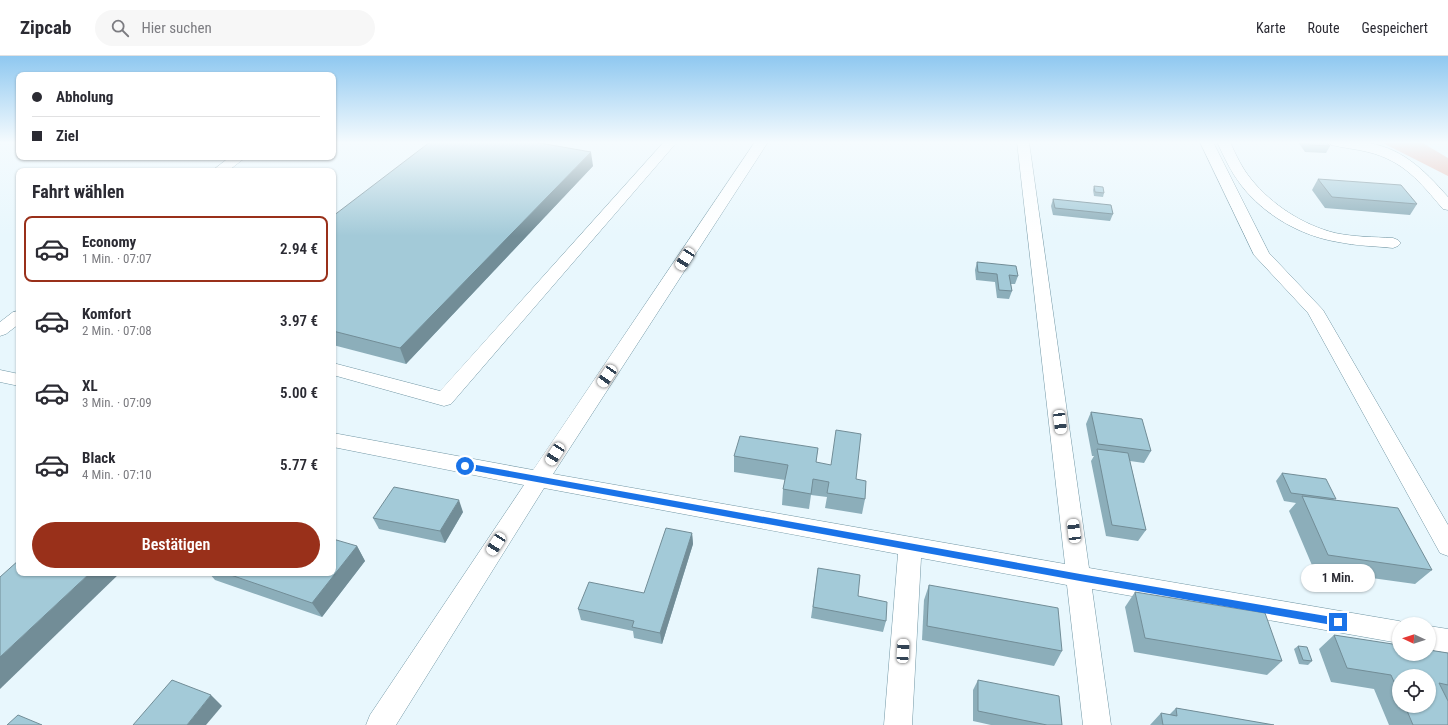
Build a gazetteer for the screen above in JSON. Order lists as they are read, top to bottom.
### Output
{
  "north": "left",
  "page": {
    "header": "Zipcab",
    "search": "Hier suchen",
    "nav": ["Karte", "Route", "Gespeichert"],
    "banner": ["Abholung", "Ziel"],
    "heading": "Fahrt wählen",
    "list": [
      {
        "name": "Economy",
        "note": "1 Min. · 07:07",
        "value": "2.94 €"
      },
      {
        "name": "Komfort",
        "note": "2 Min. · 07:08",
        "value": "3.97 €"
      },
      {
        "name": "XL",
        "note": "3 Min. · 07:09",
        "value": "5.00 €"
      },
      {
        "name": "Black",
        "note": "4 Min. · 07:10",
        "value": "5.77 €"
      }
    ],
    "buttons": "Bestätigen",
    "bubble": "1 Min."
  }
}
